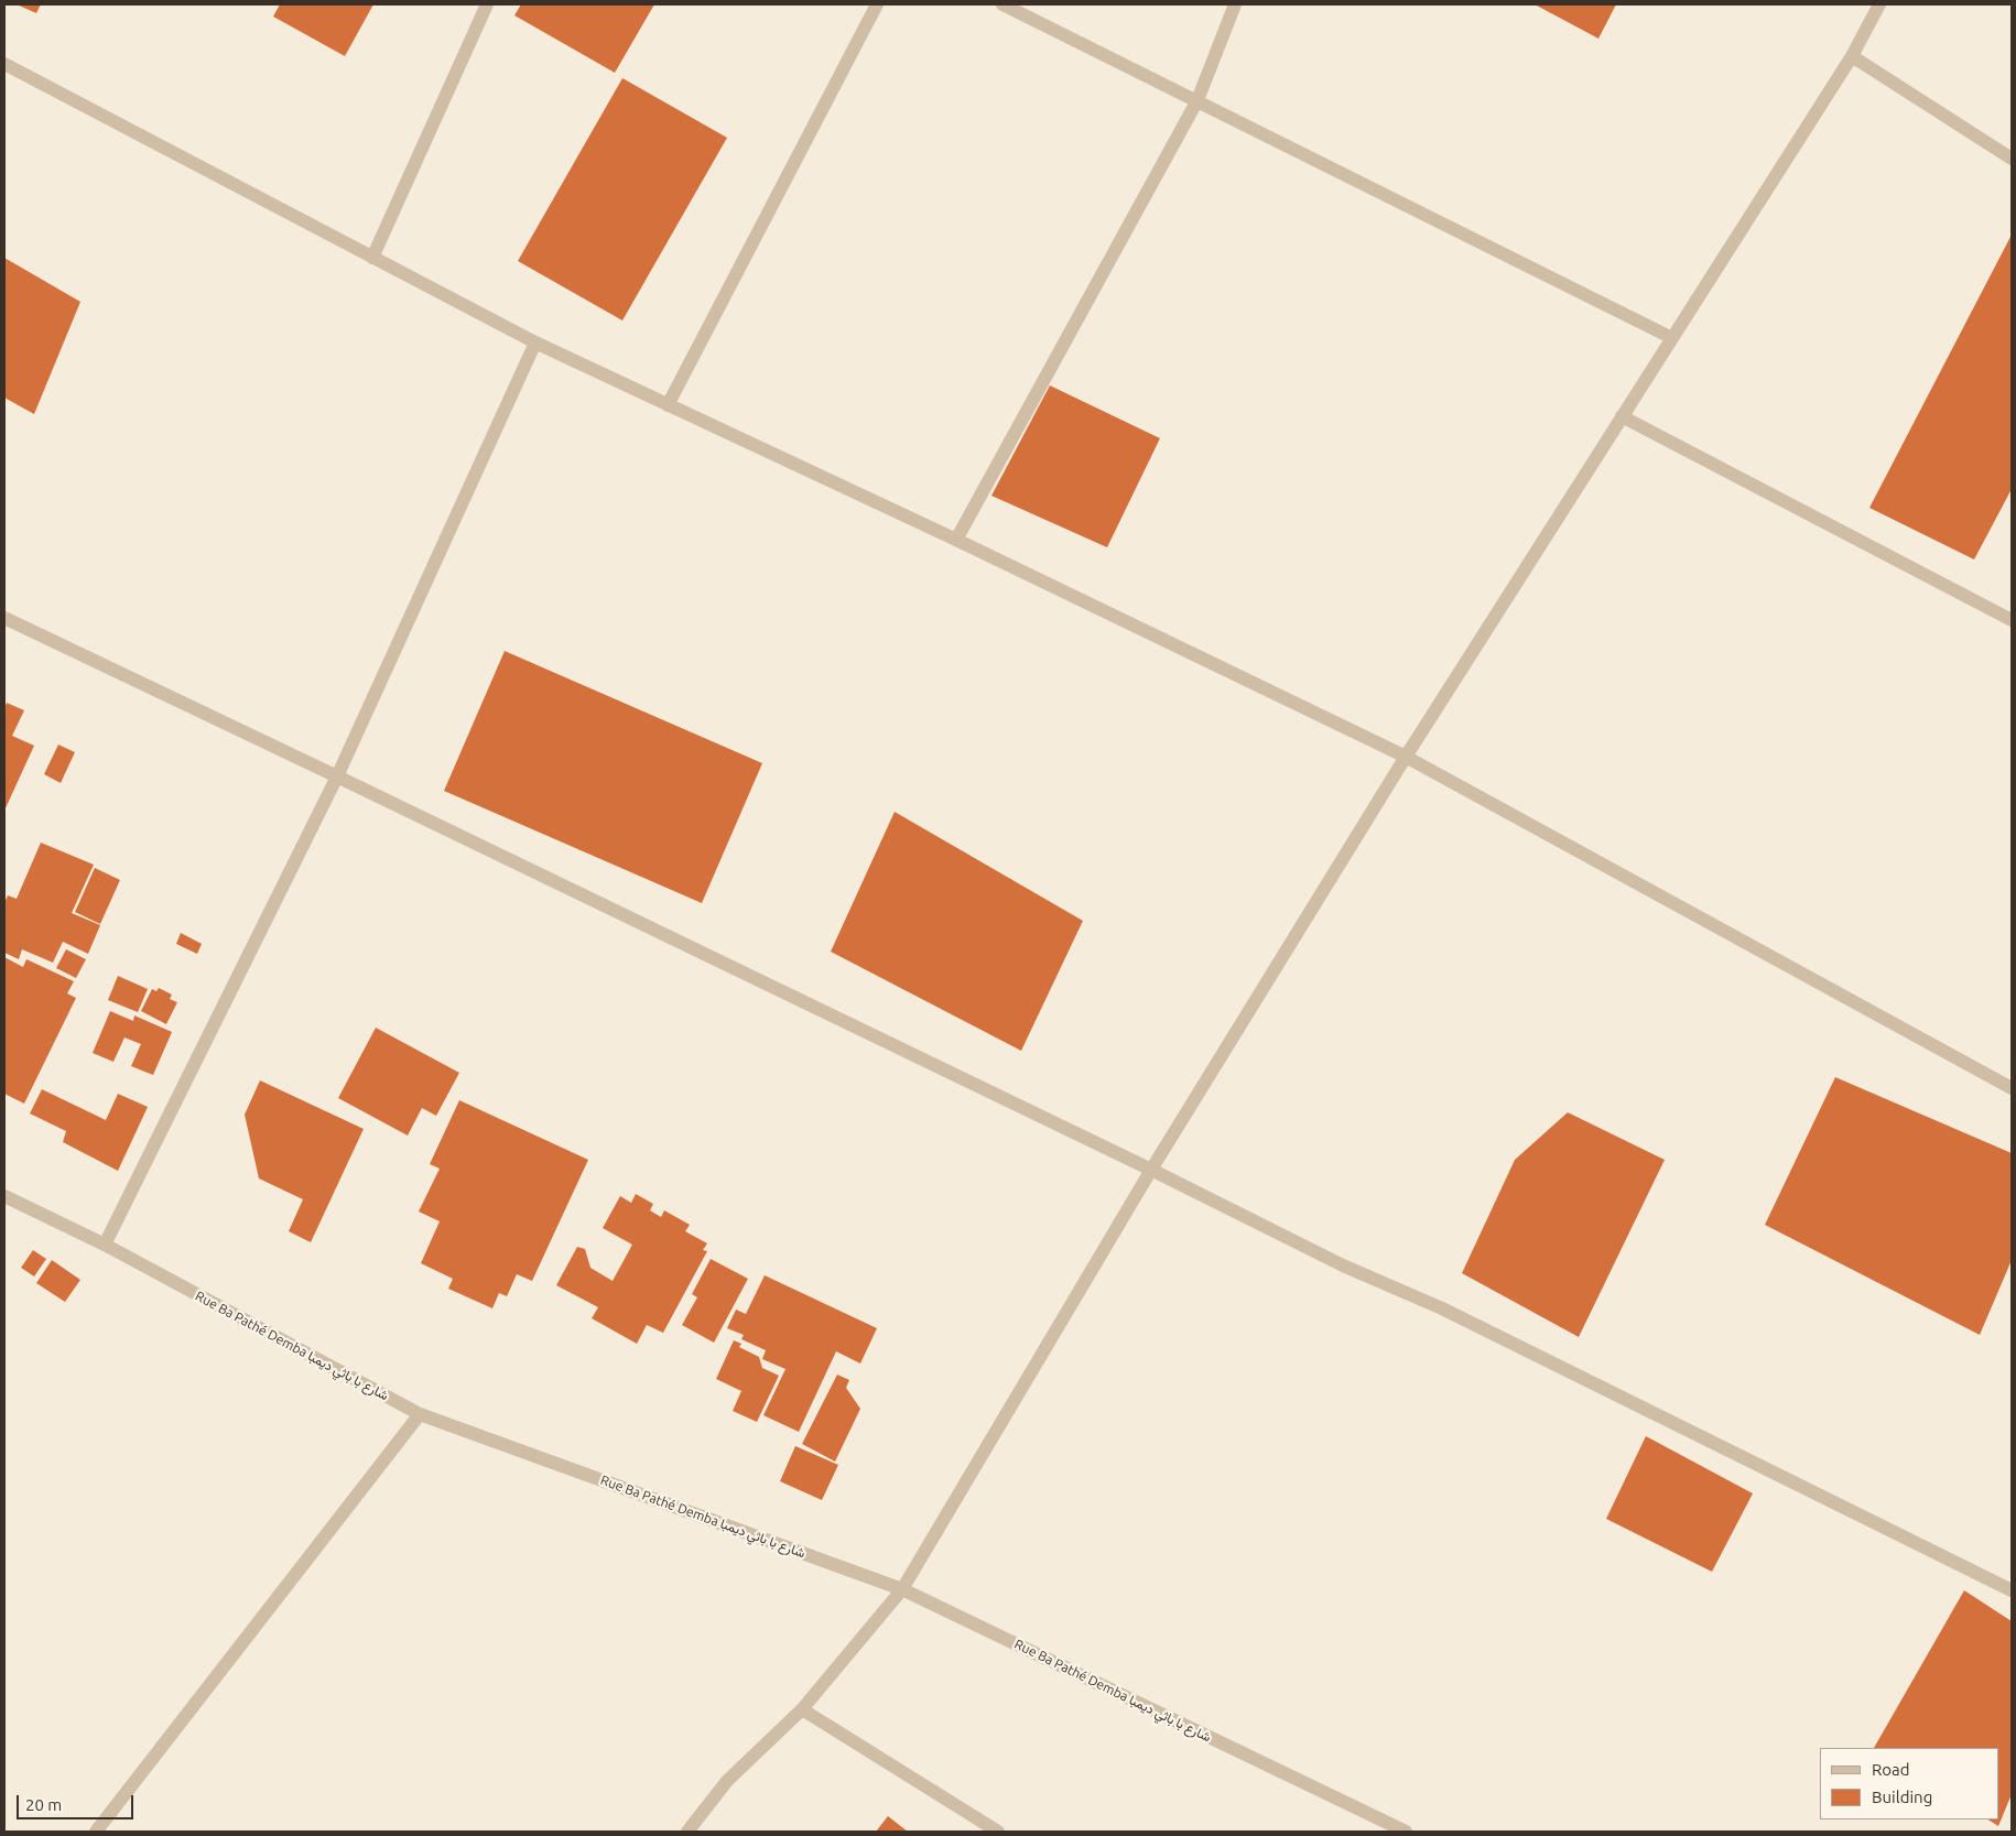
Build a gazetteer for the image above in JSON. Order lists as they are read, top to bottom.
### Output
{
  "streets": {
    "street": ["Rue Ba Pathé Demba شارع با باثي ديمبا"]
  },
  "legend": ["Road", "Building"],
  "scale_bar": "20 m"
}
